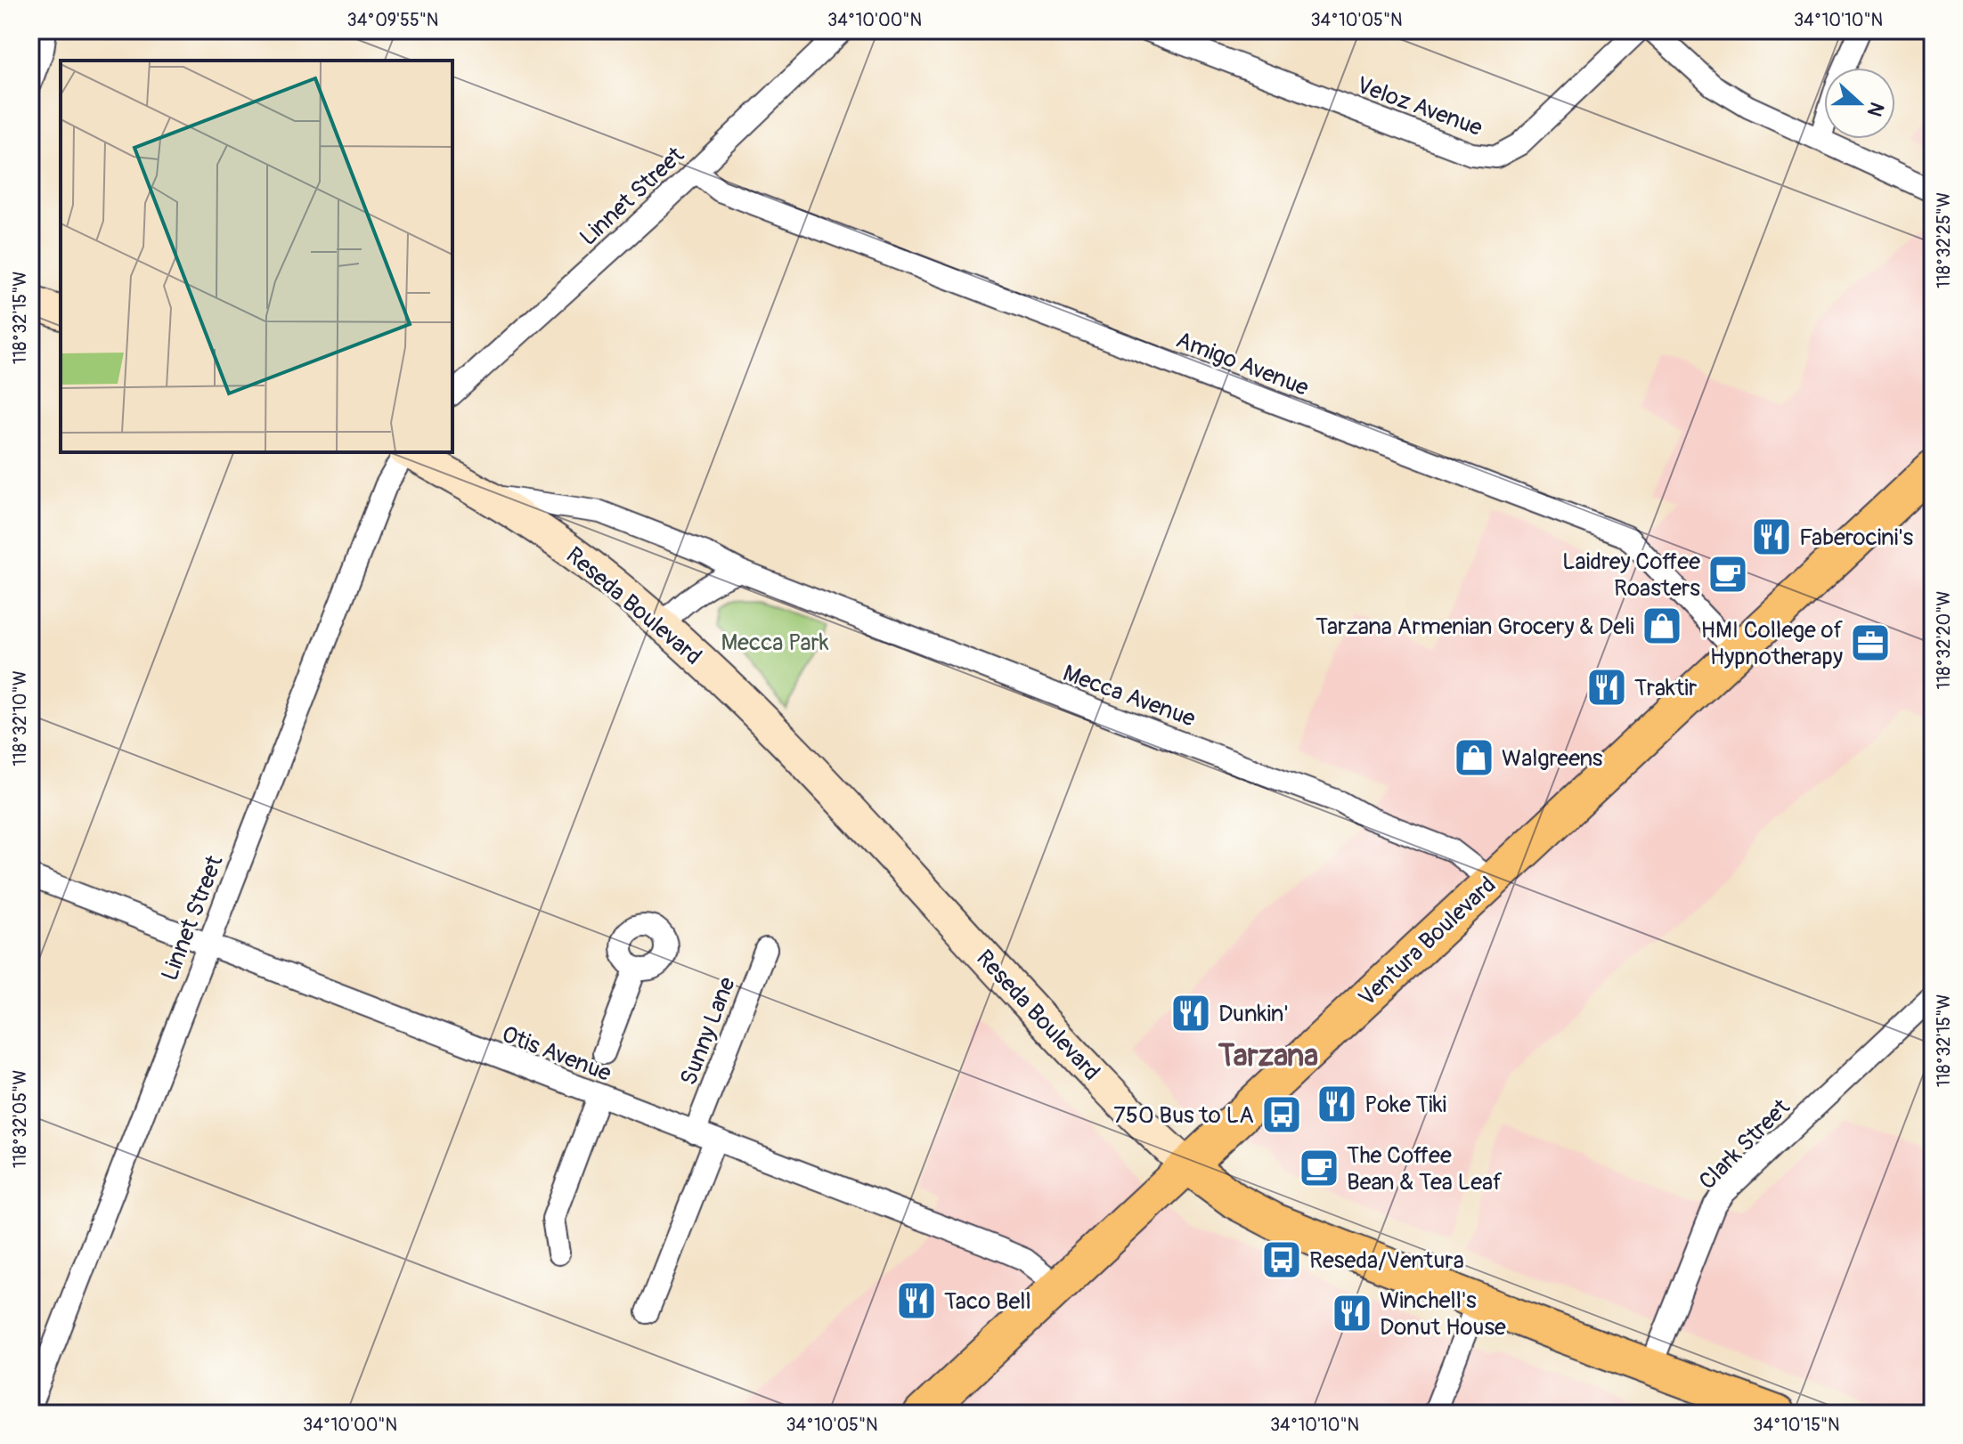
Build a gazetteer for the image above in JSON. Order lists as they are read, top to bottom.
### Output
{
  "streets": {
    "main road": ["Reseda Boulevard", "Ventura Boulevard"],
    "street": [
      "Veloz Avenue",
      "Linnet Street",
      "Amigo Avenue",
      "Mecca Avenue",
      "Sunny Lane",
      "Otis Avenue",
      "Clark Street"
    ]
  },
  "crossings": [
    ["Linnet Street", "Amigo Avenue"],
    ["Linnet Street", "Otis Avenue"],
    ["Amigo Avenue", "Ventura Boulevard"],
    ["Reseda Boulevard", "Mecca Avenue"],
    ["Reseda Boulevard", "Ventura Boulevard"],
    ["Reseda Boulevard", "Clark Street"],
    ["Mecca Avenue", "Ventura Boulevard"],
    ["Ventura Boulevard", "Otis Avenue"],
    ["Sunny Lane", "Otis Avenue"]
  ],
  "districts": ["Tarzana"],
  "parks": ["Mecca Park"],
  "places": {
    "restaurant": [
      "Faberocini's",
      "Traktir",
      "Dunkin'",
      "Poke Tiki",
      "Taco Bell",
      "Winchell's Donut House"
    ],
    "cafe": ["Laidrey Coffee Roasters", "The Coffee Bean & Tea Leaf"],
    "shop": ["Tarzana Armenian Grocery & Deli", "Walgreens"],
    "office": ["HMI College of Hypnotherapy"],
    "bus stop": ["750 Bus to LA", "Reseda/Ventura"]
  },
  "north": "right",
  "coordinates": [
    "34°09'55\"N",
    "34°10'00\"N",
    "34°10'05\"N",
    "34°10'10\"N",
    "118°32'25\"W",
    "118°32'15\"W",
    "118°32'20\"W",
    "118°32'10\"W",
    "118°32'05\"W",
    "34°10'15\"N"
  ]
}
